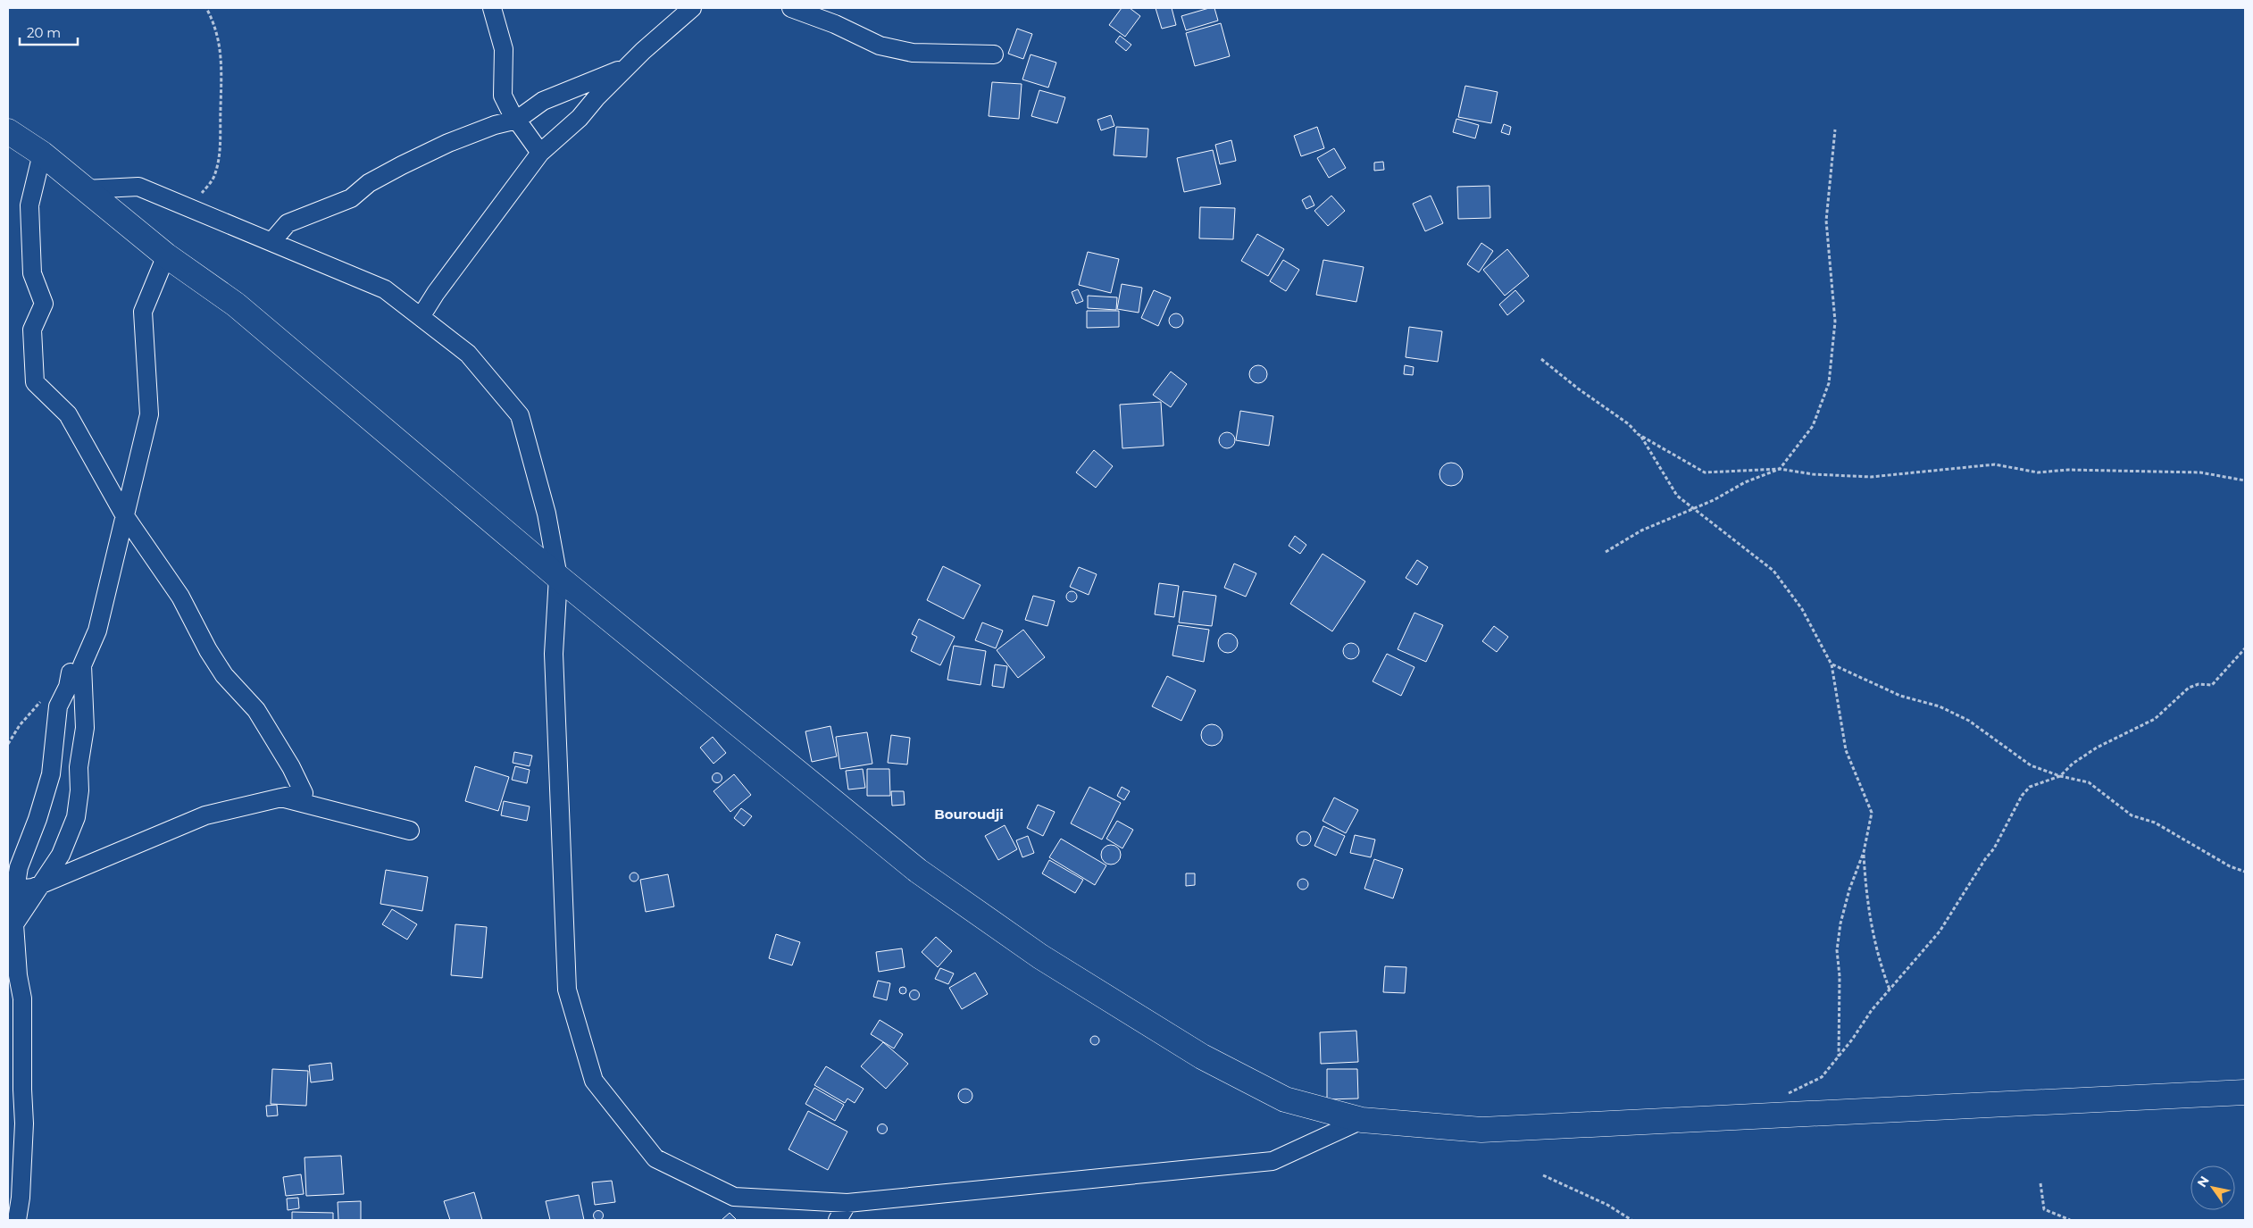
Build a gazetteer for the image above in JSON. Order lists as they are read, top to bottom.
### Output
{
  "districts": ["Bouroudji"],
  "scale_bar": "20 m",
  "north": "top left"
}
